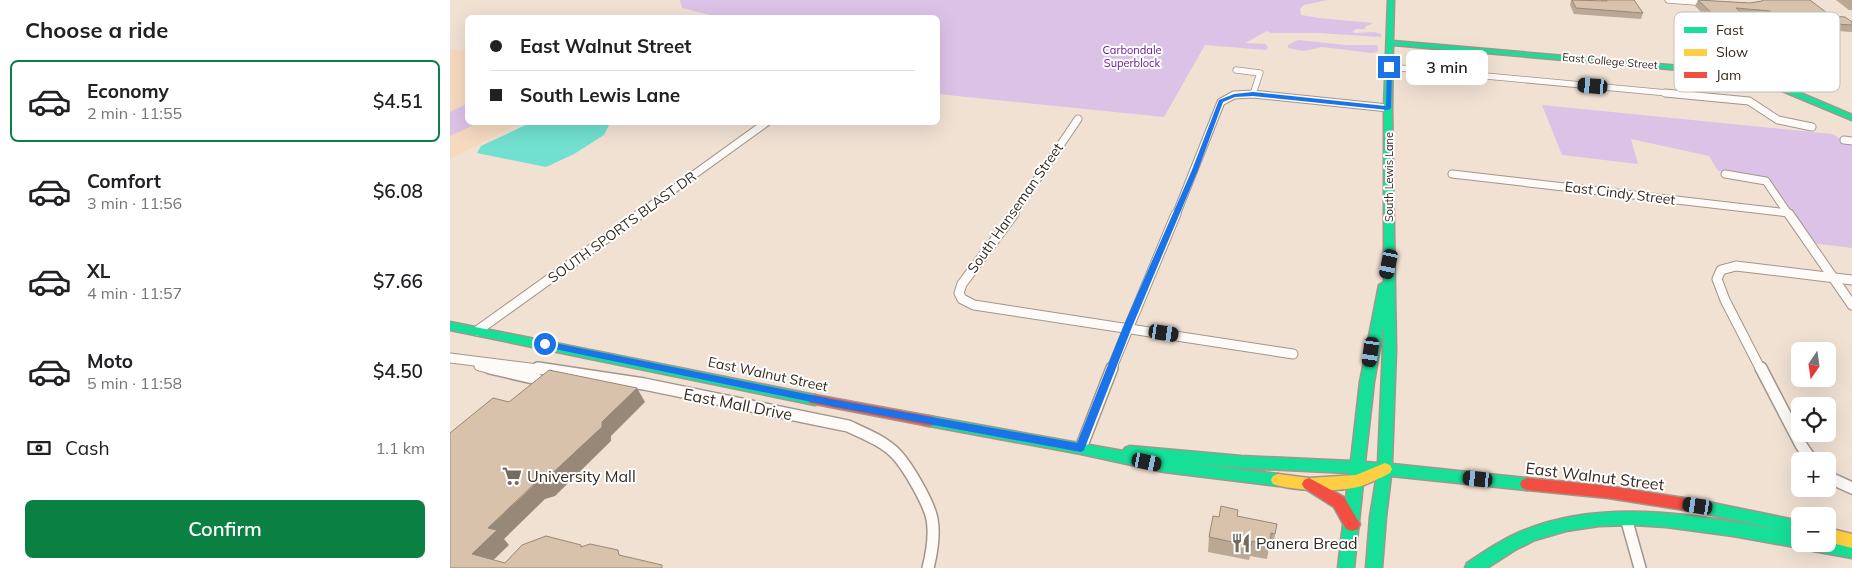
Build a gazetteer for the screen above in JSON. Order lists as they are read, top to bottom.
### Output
{
  "streets": {
    "main road": ["East College Street", "South Lewis Lane", "East Walnut Street"],
    "street": [
      "East Cindy Street",
      "South Hanseman Street",
      "SOUTH SPORTS BLAST DR",
      "East Mall Drive"
    ]
  },
  "crossings": [
    ["East College Street", "South Lewis Lane"],
    ["South Lewis Lane", "East Walnut Street"],
    ["SOUTH SPORTS BLAST DR", "East Walnut Street"]
  ],
  "parks": ["Carbondale Superblock"],
  "places": {
    "supermarket": ["University Mall"],
    "restaurant": ["Panera Bread"]
  },
  "legend": ["Fast", "Slow", "Jam"],
  "north": "bottom",
  "page": {
    "heading": "Choose a ride",
    "banner": ["East Walnut Street", "South Lewis Lane"],
    "bubble": "3 min",
    "list": [
      {
        "name": "Economy",
        "note": "2 min · 11:55",
        "value": "$4.51"
      },
      {
        "name": "Comfort",
        "note": "3 min · 11:56",
        "value": "$6.08"
      },
      {
        "name": "XL",
        "note": "4 min · 11:57",
        "value": "$7.66"
      },
      {
        "name": "Moto",
        "note": "5 min · 11:58",
        "value": "$4.50"
      }
    ],
    "map_buttons": ["+", "−"],
    "pay": ["Cash", "1.1 km"],
    "buttons": "Confirm"
  }
}
